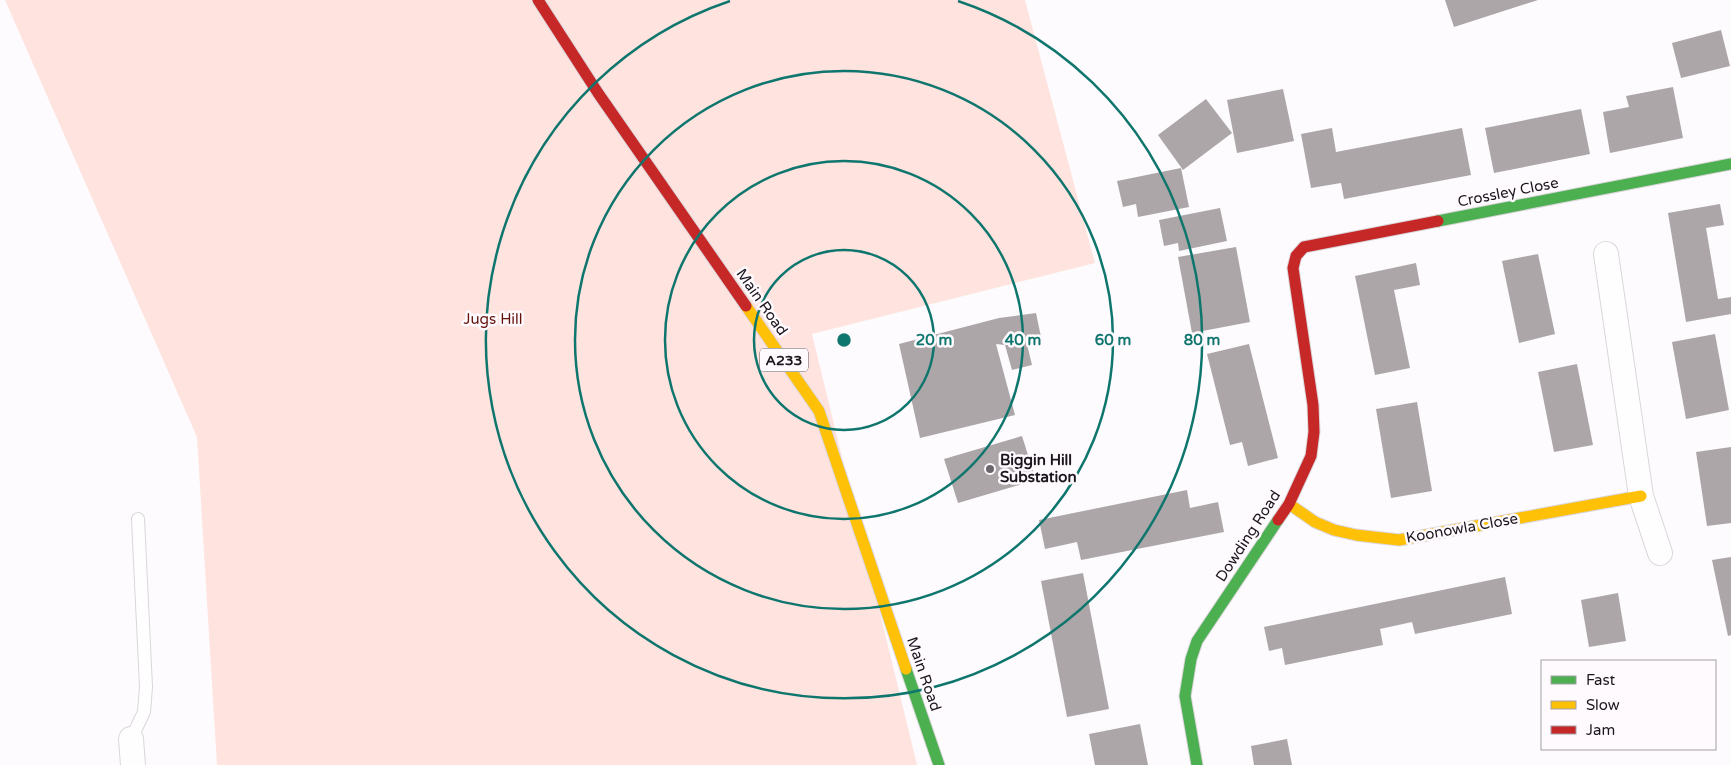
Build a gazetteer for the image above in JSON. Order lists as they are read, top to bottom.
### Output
{
  "streets": {
    "street": [
      "Crossley Close",
      "Main Road",
      "A233",
      "Koonowla Close",
      "Dowding Road"
    ]
  },
  "crossings": [
    ["Crossley Close", "Dowding Road"],
    ["Koonowla Close", "Dowding Road"]
  ],
  "parks": ["Jugs Hill"],
  "places": ["Biggin Hill Substation"],
  "legend": ["Fast", "Slow", "Jam"],
  "rings": [
    "20 m",
    "40 m",
    "60 m",
    "80 m"
  ]
}
